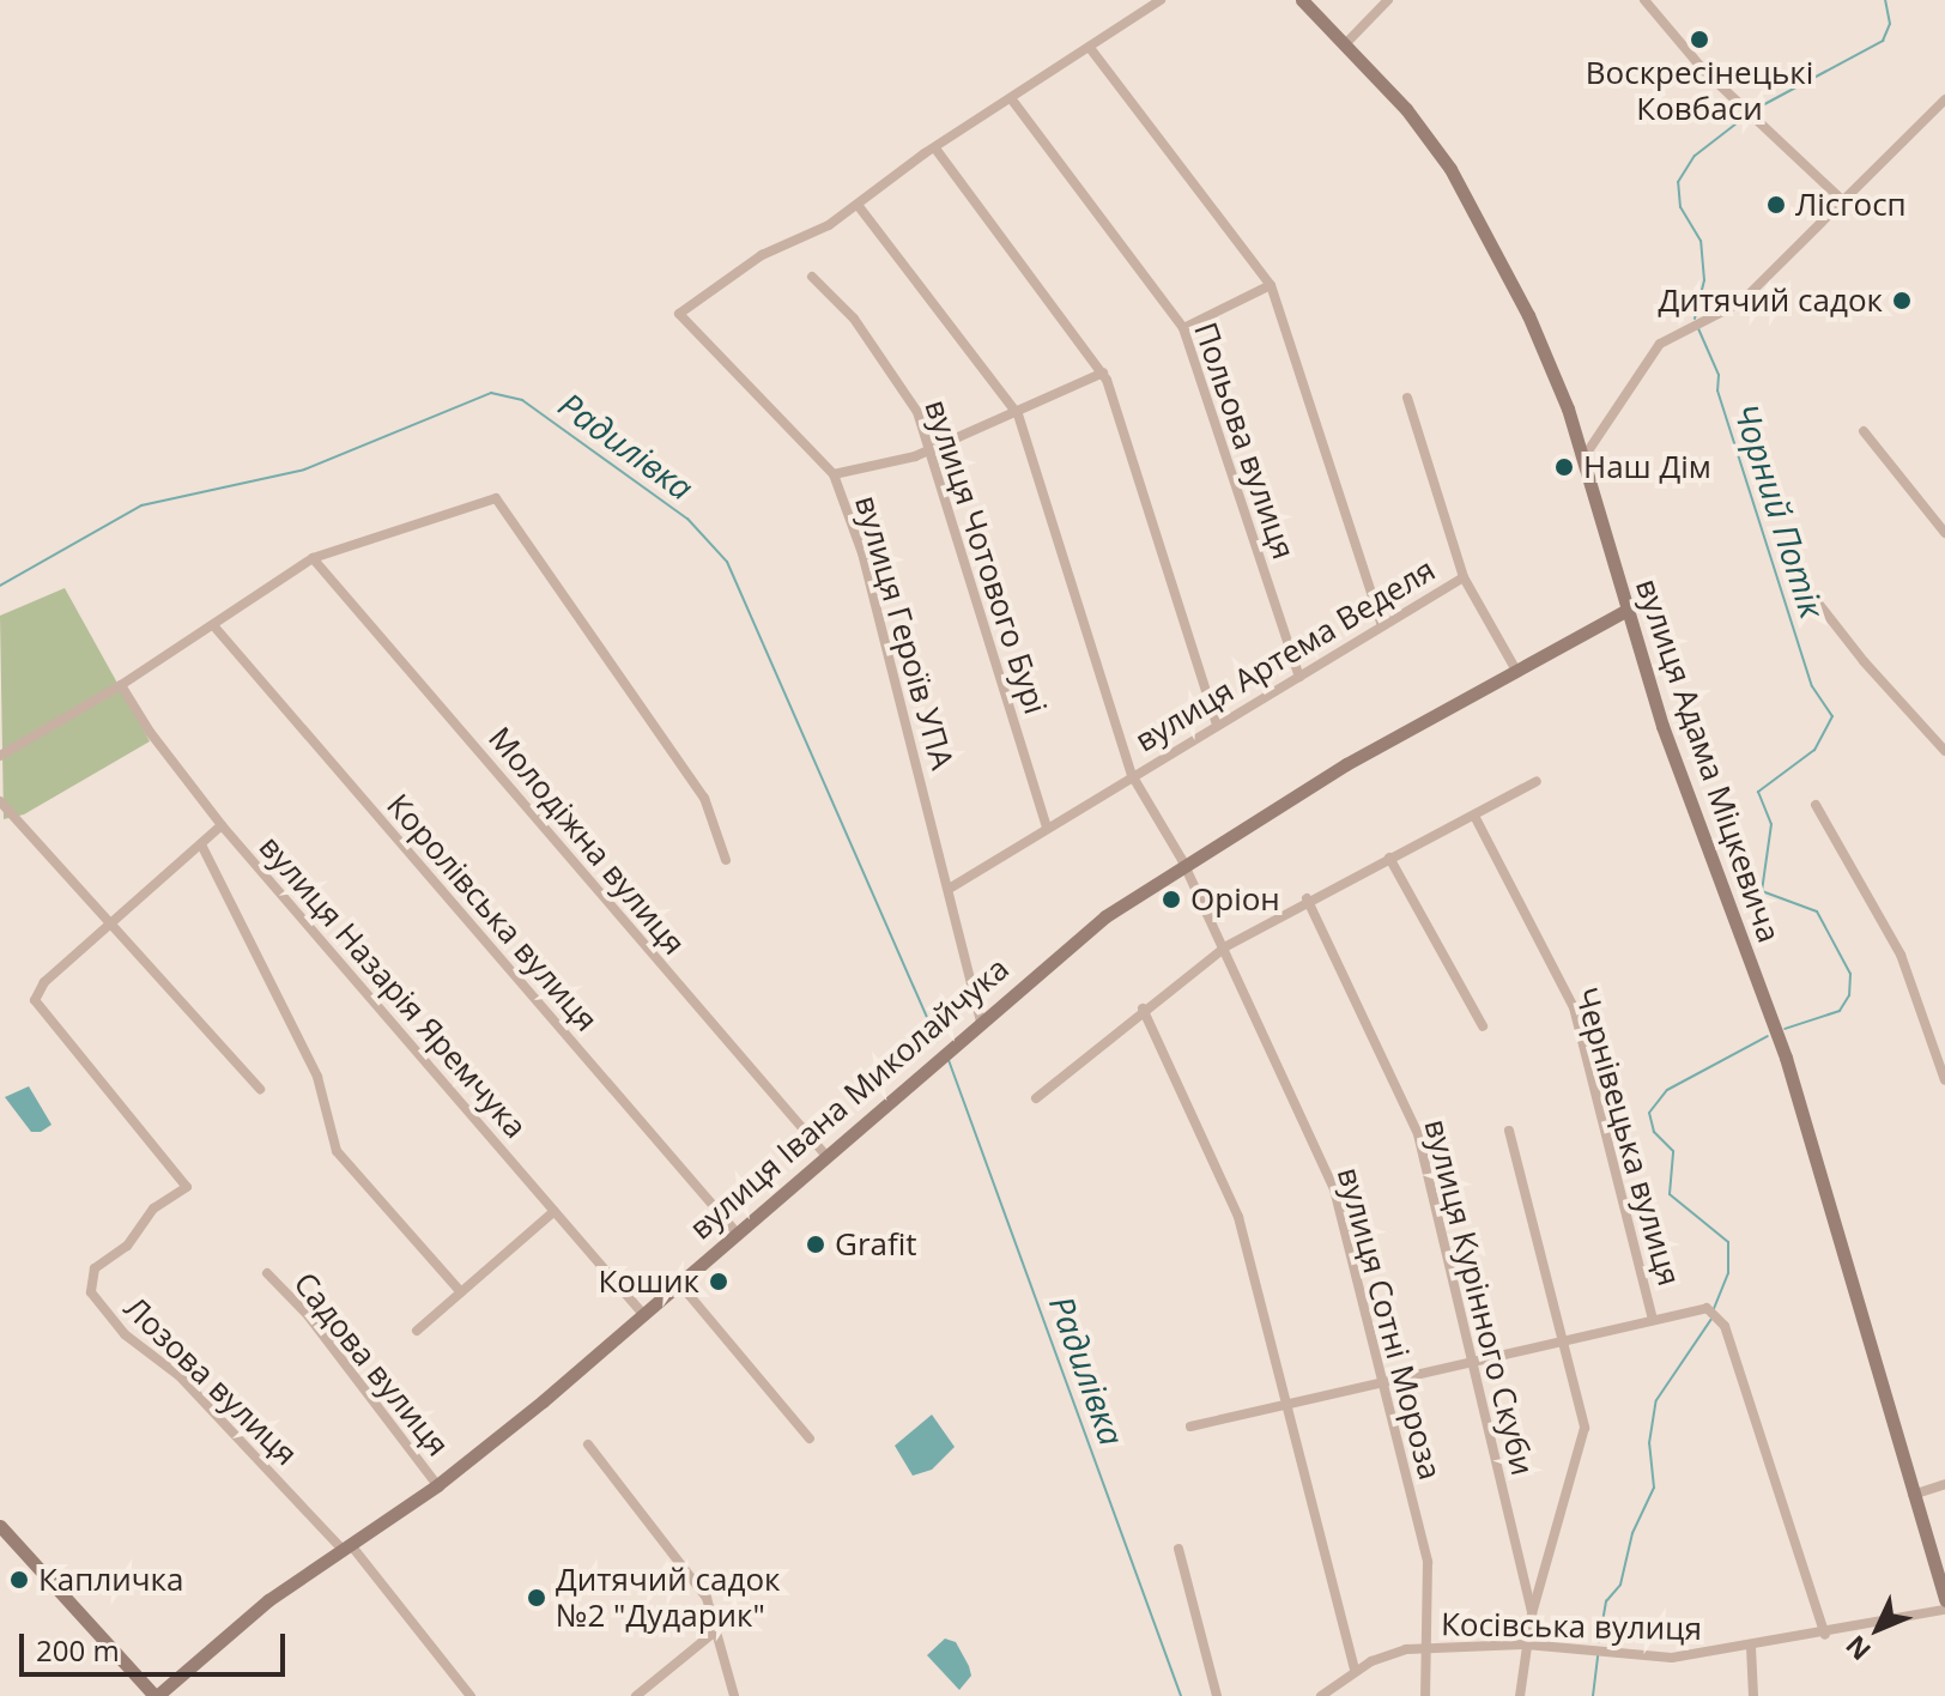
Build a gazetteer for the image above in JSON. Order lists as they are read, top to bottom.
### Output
{
  "streets": {
    "street": [
      "Польова вулиця",
      "вулиця Чотового Бурі",
      "вулиця Героїв УПА",
      "вулиця Артема Веделя",
      "вулиця Адама Міцкевича",
      "Молодіжна вулиця",
      "Королівська вулиця",
      "вулиця Назарія Яремчука",
      "вулиця Івана Миколайчука",
      "Чернівецька вулиця",
      "вулиця Курінного Скуби",
      "вулиця Сотні Мороза",
      "Садова вулиця",
      "Лозова вулиця",
      "Косівська вулиця"
    ]
  },
  "crossings": [
    ["Польова вулиця", "вулиця Артема Веделя"],
    ["вулиця Чотового Бурі", "вулиця Артема Веделя"],
    ["вулиця Героїв УПА", "вулиця Артема Веделя"],
    ["вулиця Героїв УПА", "вулиця Івана Миколайчука"],
    ["вулиця Героїв УПА", "вулиця Сотні Мороза"],
    ["вулиця Артема Веделя", "вулиця Сотні Мороза"],
    ["вулиця Адама Міцкевича", "вулиця Івана Миколайчука"],
    ["Молодіжна вулиця", "вулиця Івана Миколайчука"],
    ["Королівська вулиця", "вулиця Івана Миколайчука"],
    ["вулиця Назарія Яремчука", "вулиця Івана Миколайчука"],
    ["вулиця Івана Миколайчука", "вулиця Сотні Мороза"],
    ["вулиця Івана Миколайчука", "Садова вулиця"],
    ["вулиця Івана Миколайчука", "Лозова вулиця"],
    ["вулиця Сотні Мороза", "Косівська вулиця"]
  ],
  "water": ["Радилівка", "Чорний Потік"],
  "places": [
    "Воскресінецькі Ковбаси",
    "Лісгосп",
    "Дитячий садок",
    "Наш Дім",
    "Оріон",
    "Grafit",
    "Кошик",
    "Капличка",
    "Дитячий садок №2 \"Дударик\""
  ],
  "scale_bar": "200 m",
  "north": "bottom left"
}
